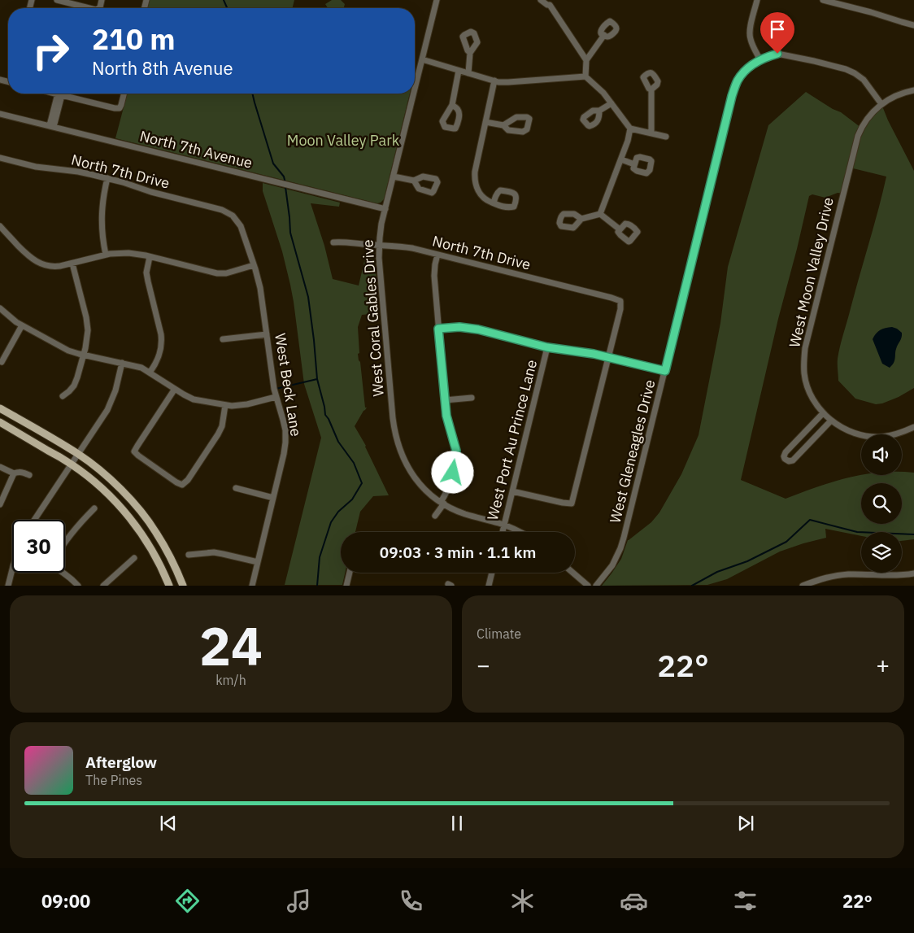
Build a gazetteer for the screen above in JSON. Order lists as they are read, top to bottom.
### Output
{
  "streets": {
    "street": [
      "North 7th Avenue",
      "North 7th Drive",
      "West Moon Valley Drive",
      "West Coral Gables Drive",
      "West Beck Lane",
      "West Port Au Prince Lane",
      "West Gleneagles Drive"
    ]
  },
  "crossings": [
    ["North 7th Avenue", "West Coral Gables Drive"],
    ["North 7th Drive", "West Coral Gables Drive"],
    ["North 7th Drive", "West Beck Lane"],
    ["West Moon Valley Drive", "West Gleneagles Drive"],
    ["West Coral Gables Drive", "West Port Au Prince Lane"]
  ],
  "parks": ["Moon Valley Park"],
  "page": {
    "turn": ["210 m", "North 8th Avenue"],
    "limit": "30",
    "trip": "09:03 · 3 min · 1.1 km",
    "tile": [
      ["24", "km/h"],
      "Climate"
    ],
    "heat": ["−", "22°", "+"],
    "song": ["Afterglow", "The Pines"],
    "tabs": ["09:00", "22°"]
  }
}
